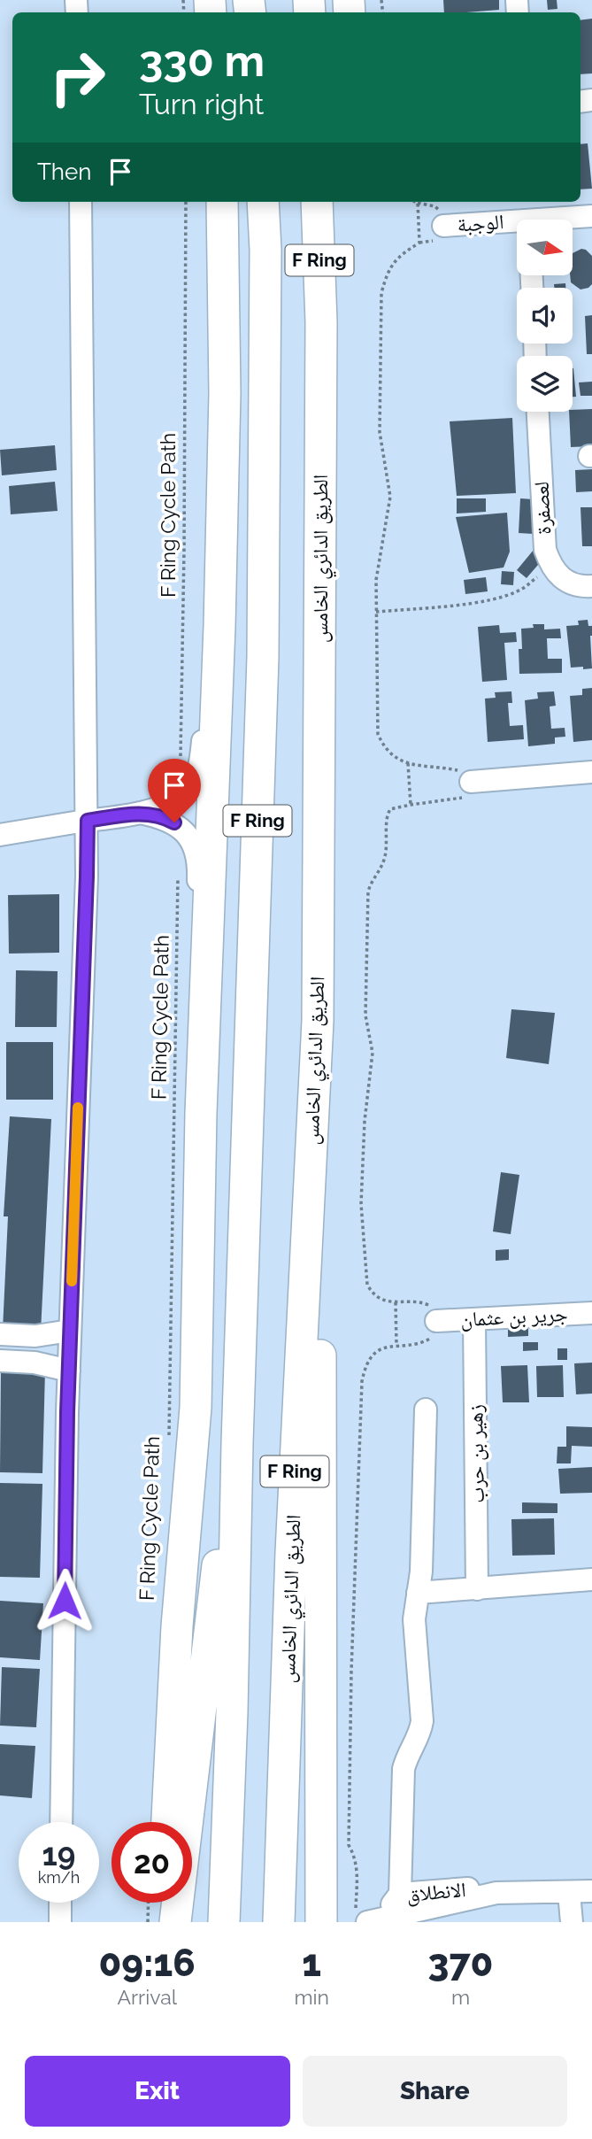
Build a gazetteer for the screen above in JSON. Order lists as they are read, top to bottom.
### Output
{
  "streets": {
    "highway": ["F Ring", "الطريق الدائري الخامس"],
    "street": [
      "الوجبة",
      "لعصفرة",
      "جرير بن عثمان",
      "زهير بن حرب",
      "الانطلاق"
    ],
    "path": ["F Ring Cycle Path"]
  },
  "crossings": [
    ["جرير بن عثمان", "زهير بن حرب"]
  ],
  "north": "right",
  "page": {
    "turn": ["330 m", "Turn right"],
    "then": "Then",
    "speed": "19 km/h",
    "limit": "20",
    "eta": [
      "09:16",
      "Arrival",
      "1",
      "min",
      "370",
      "m"
    ],
    "buttons": ["Exit", "Share"]
  }
}
